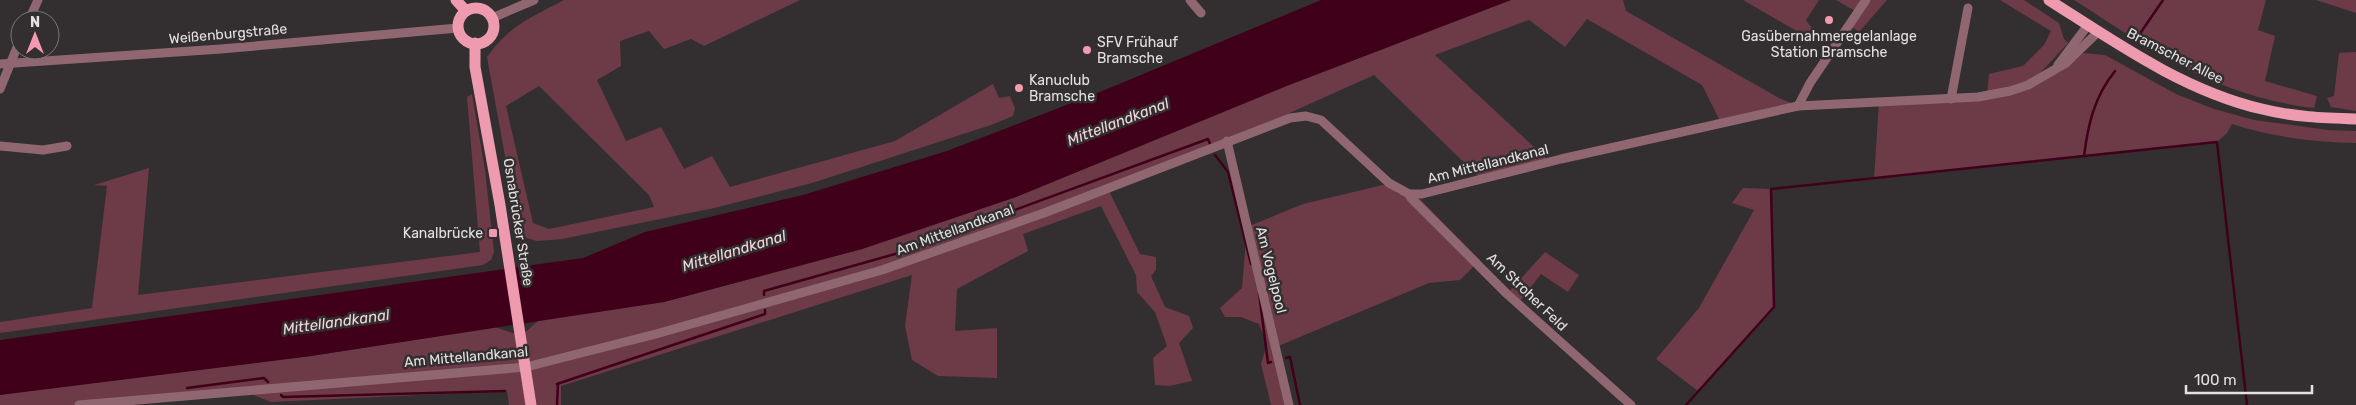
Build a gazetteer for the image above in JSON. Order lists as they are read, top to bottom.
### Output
{
  "streets": {
    "main road": ["Bramscher Allee", "Osnabrücker Straße"],
    "street": [
      "Weißenburgstraße",
      "Am Mittellandkanal",
      "Am Vogelpool",
      "Am Stroher Feld"
    ]
  },
  "crossings": [
    ["Weißenburgstraße", "Osnabrücker Straße"],
    ["Bramscher Allee", "Am Mittellandkanal"],
    ["Am Mittellandkanal", "Osnabrücker Straße"],
    ["Am Mittellandkanal", "Am Vogelpool"],
    ["Am Mittellandkanal", "Am Stroher Feld"]
  ],
  "water": ["Mittellandkanal"],
  "places": {
    "other": ["Gasübernahmeregelanlage Station Bramsche", "SFV Frühauf Bramsche", "Kanuclub Bramsche"],
    "transit": ["Kanalbrücke"]
  },
  "scale_bar": "100 m",
  "north": "top"
}
